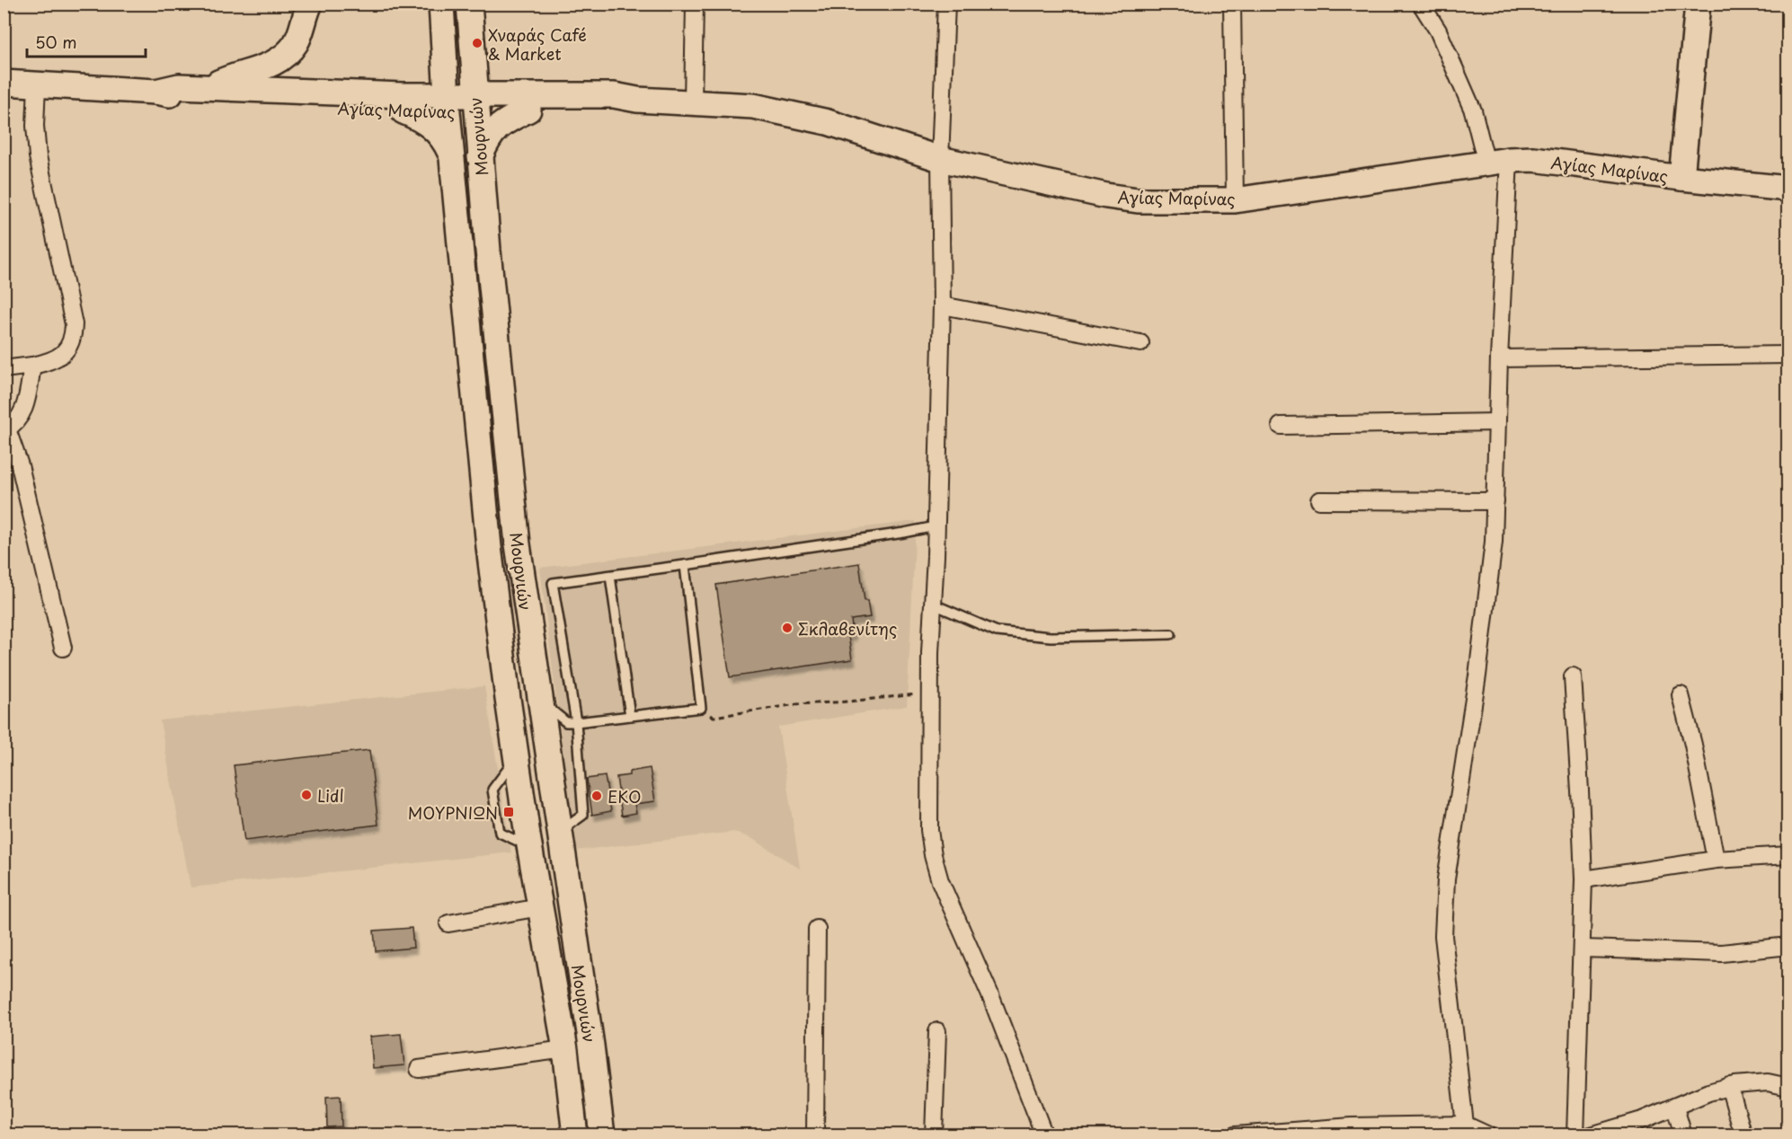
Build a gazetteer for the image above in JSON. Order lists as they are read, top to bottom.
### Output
{
  "streets": {
    "main road": ["Αγίας Μαρίνας", "Μουρνιών"]
  },
  "crossings": [
    ["Αγίας Μαρίνας", "Μουρνιών"]
  ],
  "places": {
    "other": [
      "Χναράς Café & Market",
      "Σκλαβενίτης",
      "Lidl",
      "EKO"
    ],
    "transit": ["ΜΟΥΡΝΙΩΝ"]
  },
  "scale_bar": "50 m"
}
